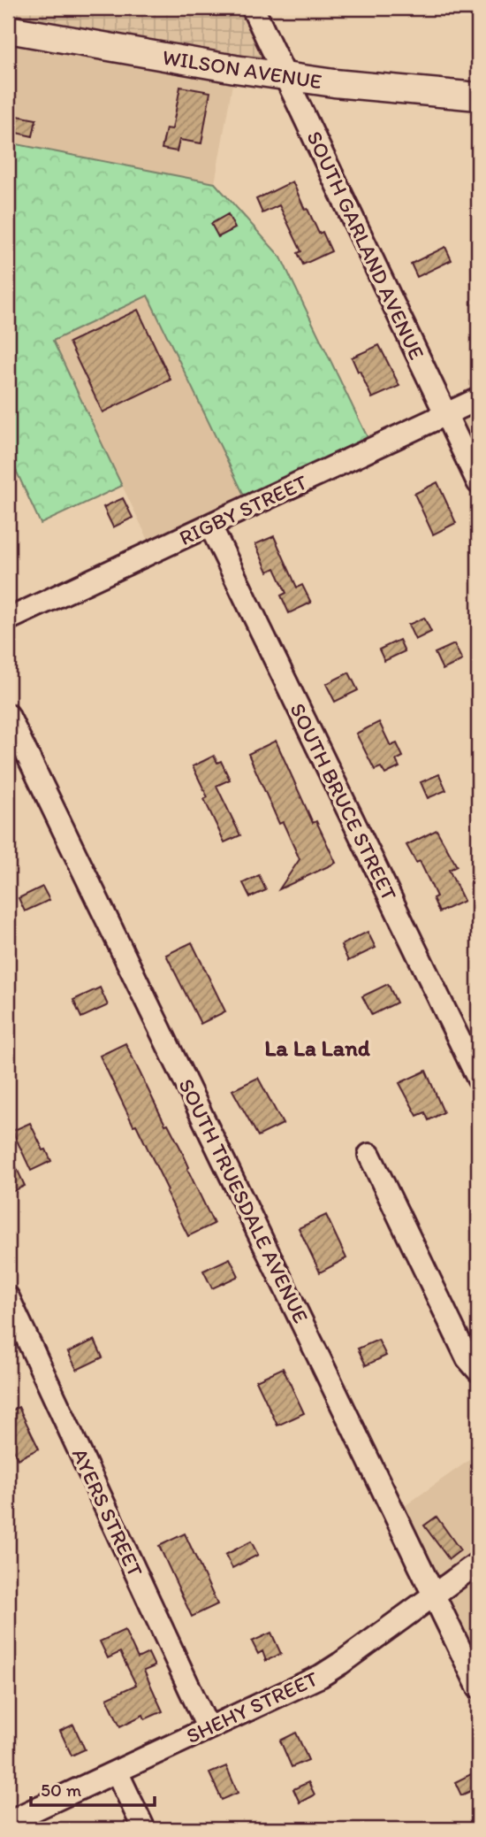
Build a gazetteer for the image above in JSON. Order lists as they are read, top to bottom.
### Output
{
  "streets": {
    "main road": ["WILSON AVENUE"],
    "street": [
      "SOUTH GARLAND AVENUE",
      "RIGBY STREET",
      "SOUTH BRUCE STREET",
      "SOUTH TRUESDALE AVENUE",
      "AYERS STREET",
      "SHEHY STREET"
    ]
  },
  "crossings": [
    ["WILSON AVENUE", "SOUTH GARLAND AVENUE"],
    ["SOUTH GARLAND AVENUE", "RIGBY STREET"],
    ["RIGBY STREET", "SOUTH BRUCE STREET"],
    ["SOUTH TRUESDALE AVENUE", "SHEHY STREET"],
    ["AYERS STREET", "SHEHY STREET"]
  ],
  "districts": ["La La Land"],
  "scale_bar": "50 m"
}
